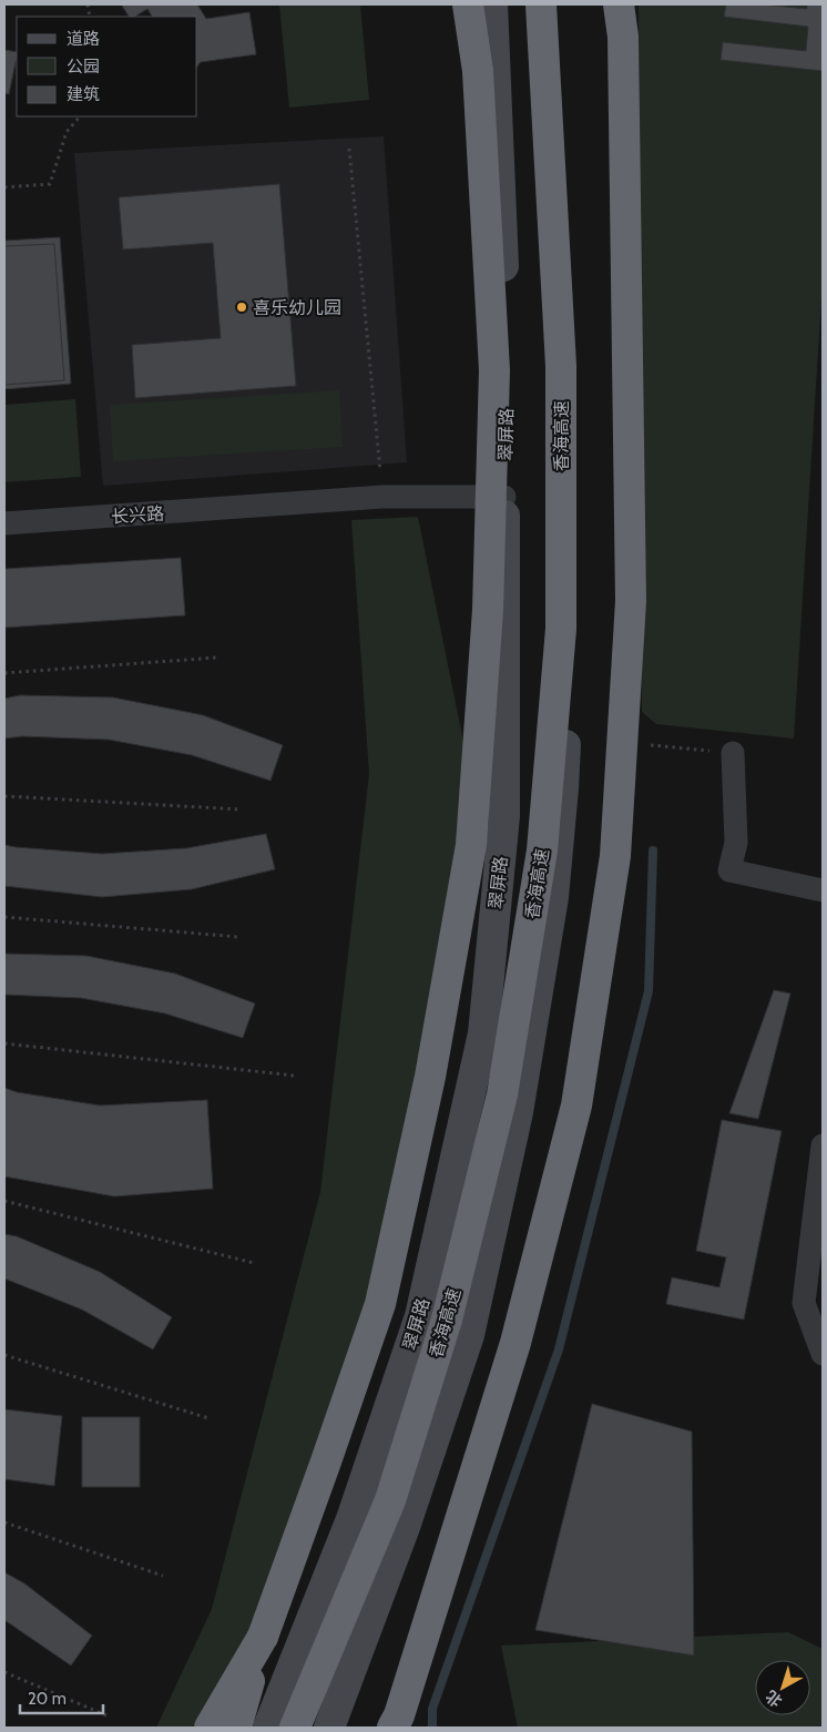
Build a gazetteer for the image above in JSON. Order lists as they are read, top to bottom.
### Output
{
  "streets": {
    "highway": ["香海高速"],
    "main road": ["翠屏路"],
    "street": ["长兴路"]
  },
  "crossings": [
    ["翠屏路", "长兴路"]
  ],
  "places": ["喜乐幼儿园"],
  "legend": ["道路", "公园", "建筑"],
  "scale_bar": "20 m",
  "north": "bottom left"
}
